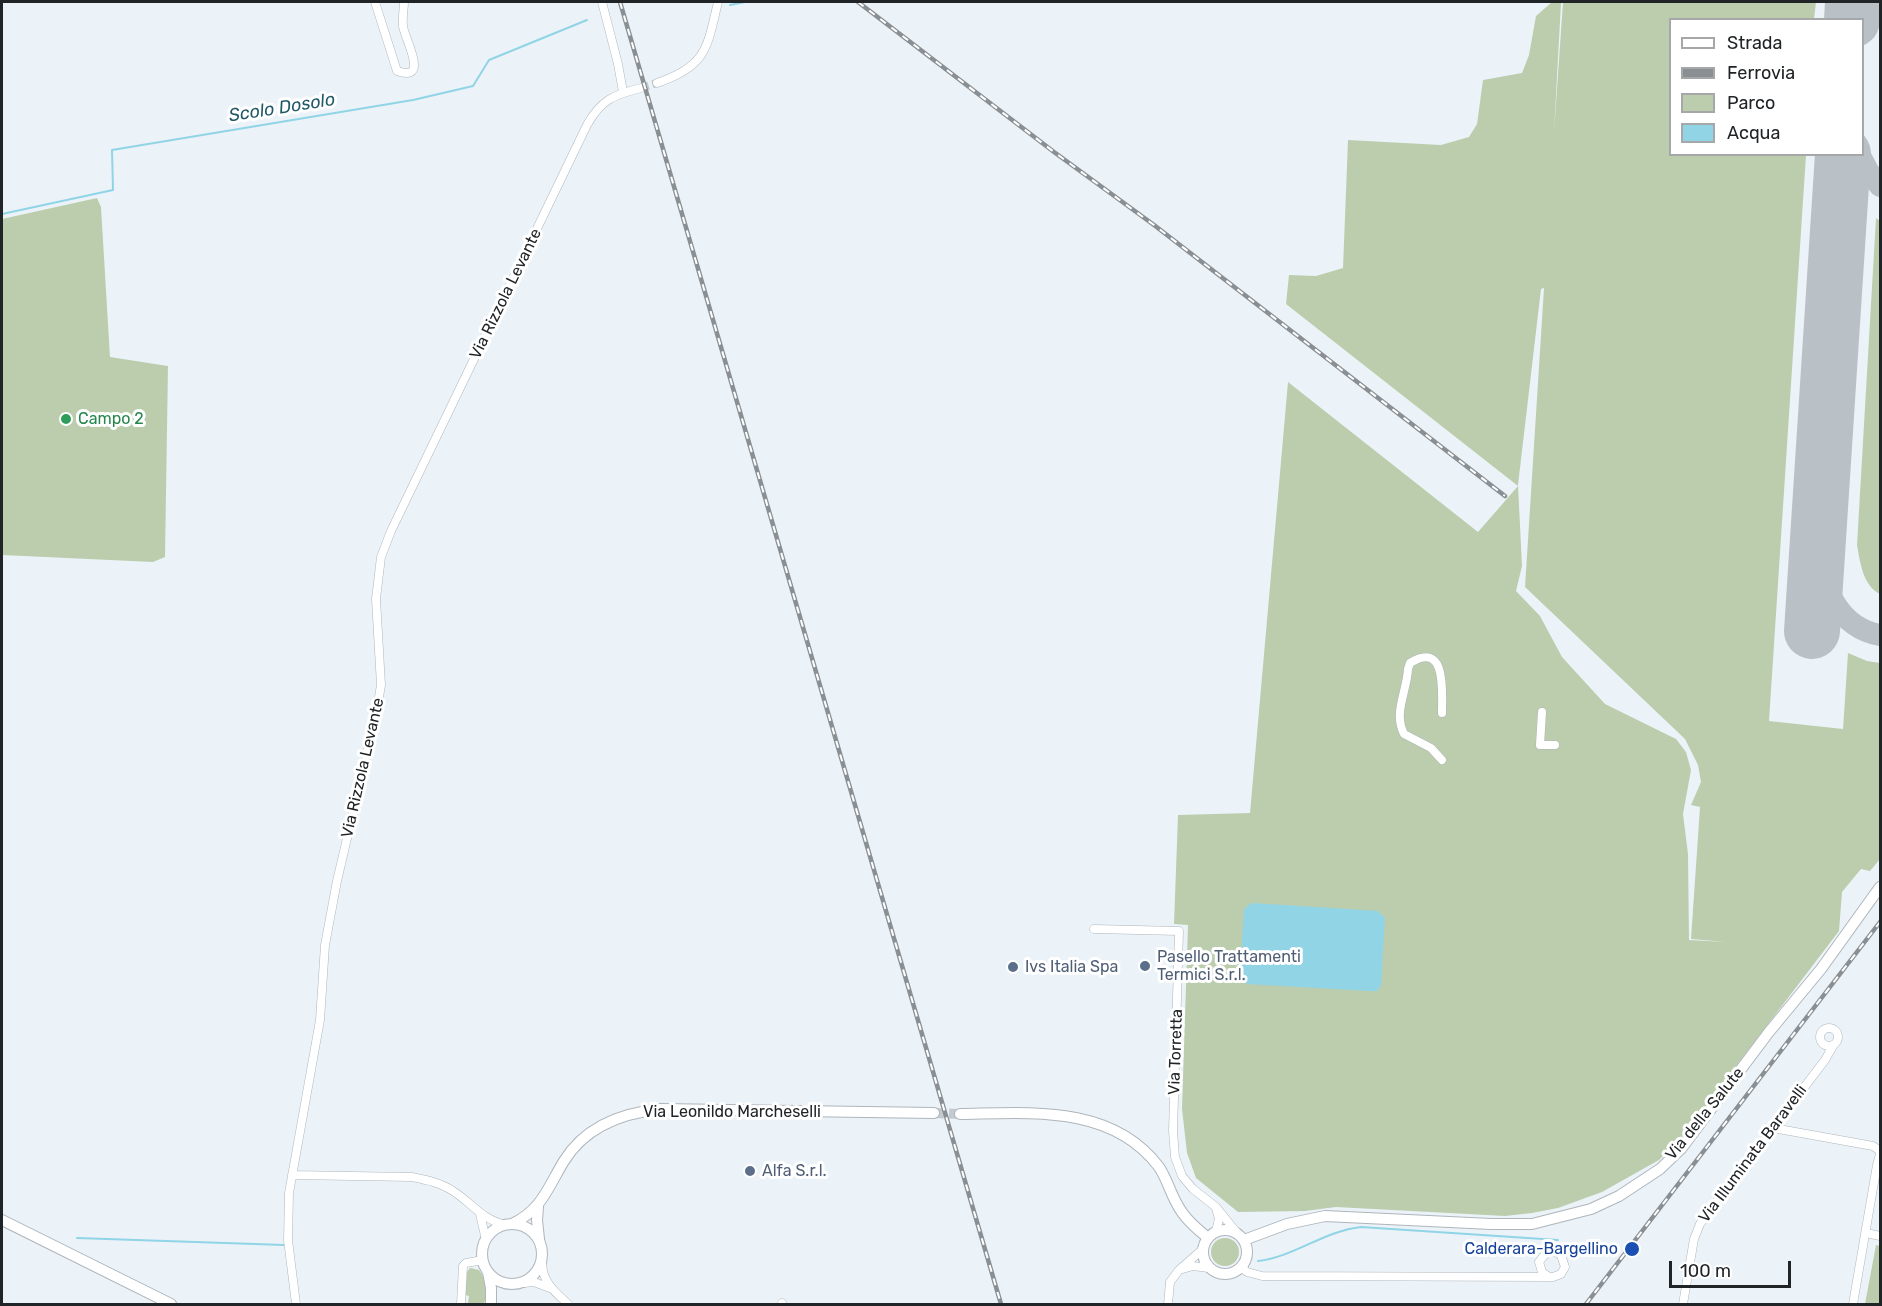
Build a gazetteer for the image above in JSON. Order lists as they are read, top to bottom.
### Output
{
  "streets": {
    "street": [
      "Via Rizzola Levante",
      "Via Torretta",
      "Via Leonildo Marcheselli",
      "Via della Salute",
      "Via Illuminata Baravelli"
    ]
  },
  "crossings": [
    ["Via Torretta", "Via della Salute"]
  ],
  "water": ["Scolo Dosolo"],
  "places": [
    "Campo 2",
    "Pasello Trattamenti Termici S.r.l.",
    "Ivs Italia Spa",
    "Alfa S.r.l.",
    "Calderara-Bargellino"
  ],
  "legend": [
    "Strada",
    "Ferrovia",
    "Parco",
    "Acqua"
  ],
  "scale_bar": "100 m"
}
